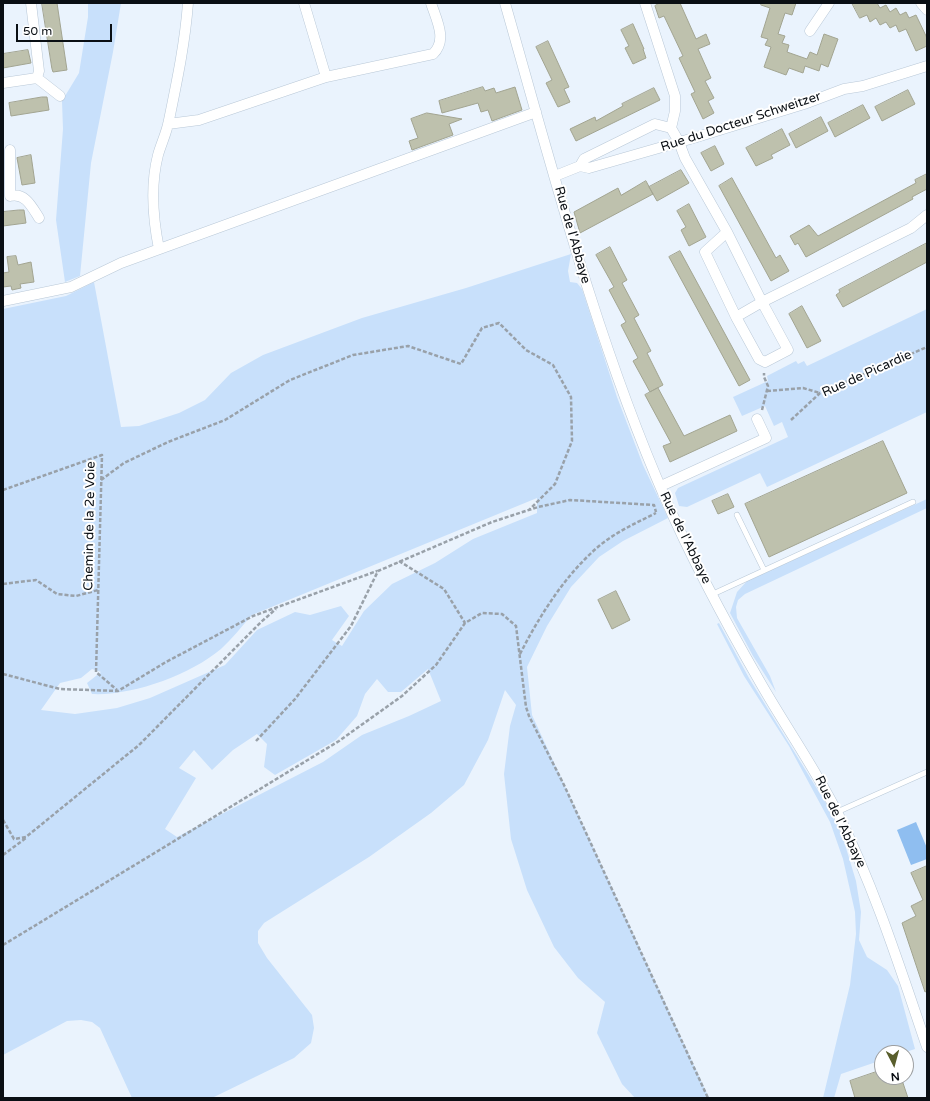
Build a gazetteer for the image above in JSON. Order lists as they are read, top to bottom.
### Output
{
  "streets": {
    "street": ["Rue du Docteur Schweitzer", "Rue de l'Abbaye"],
    "path": ["Rue de Picardie", "Chemin de la 2e Voie"]
  },
  "crossings": [
    ["Rue du Docteur Schweitzer", "Rue de l'Abbaye"]
  ],
  "scale_bar": "50 m",
  "north": "bottom"
}
